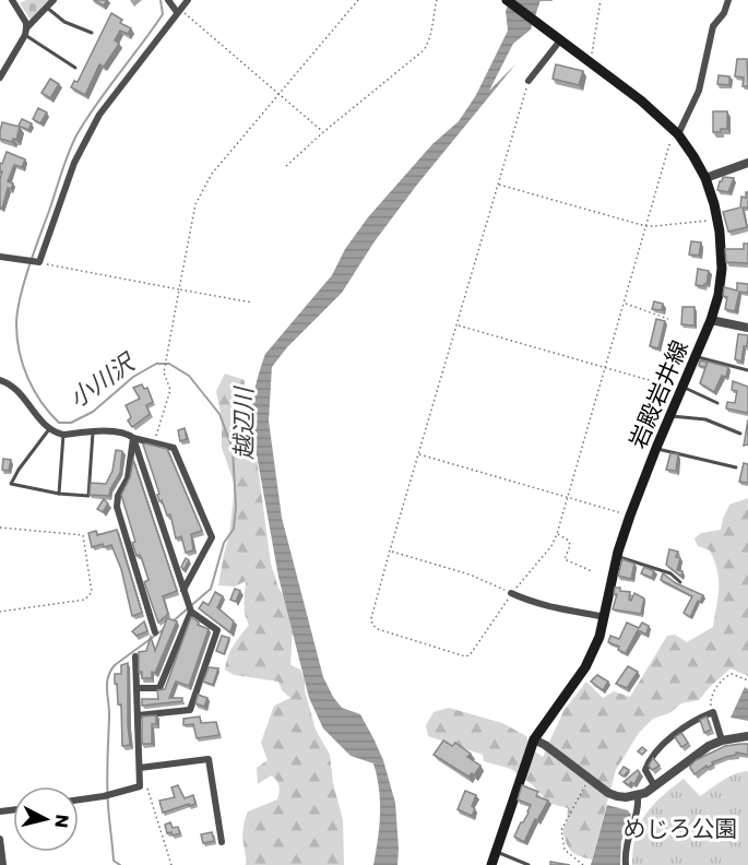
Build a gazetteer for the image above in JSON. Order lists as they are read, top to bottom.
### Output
{
  "streets": {
    "main road": ["岩殿岩井線"]
  },
  "water": ["小川沢", "越辺川"],
  "parks": ["めじろ公園"],
  "north": "right"
}
